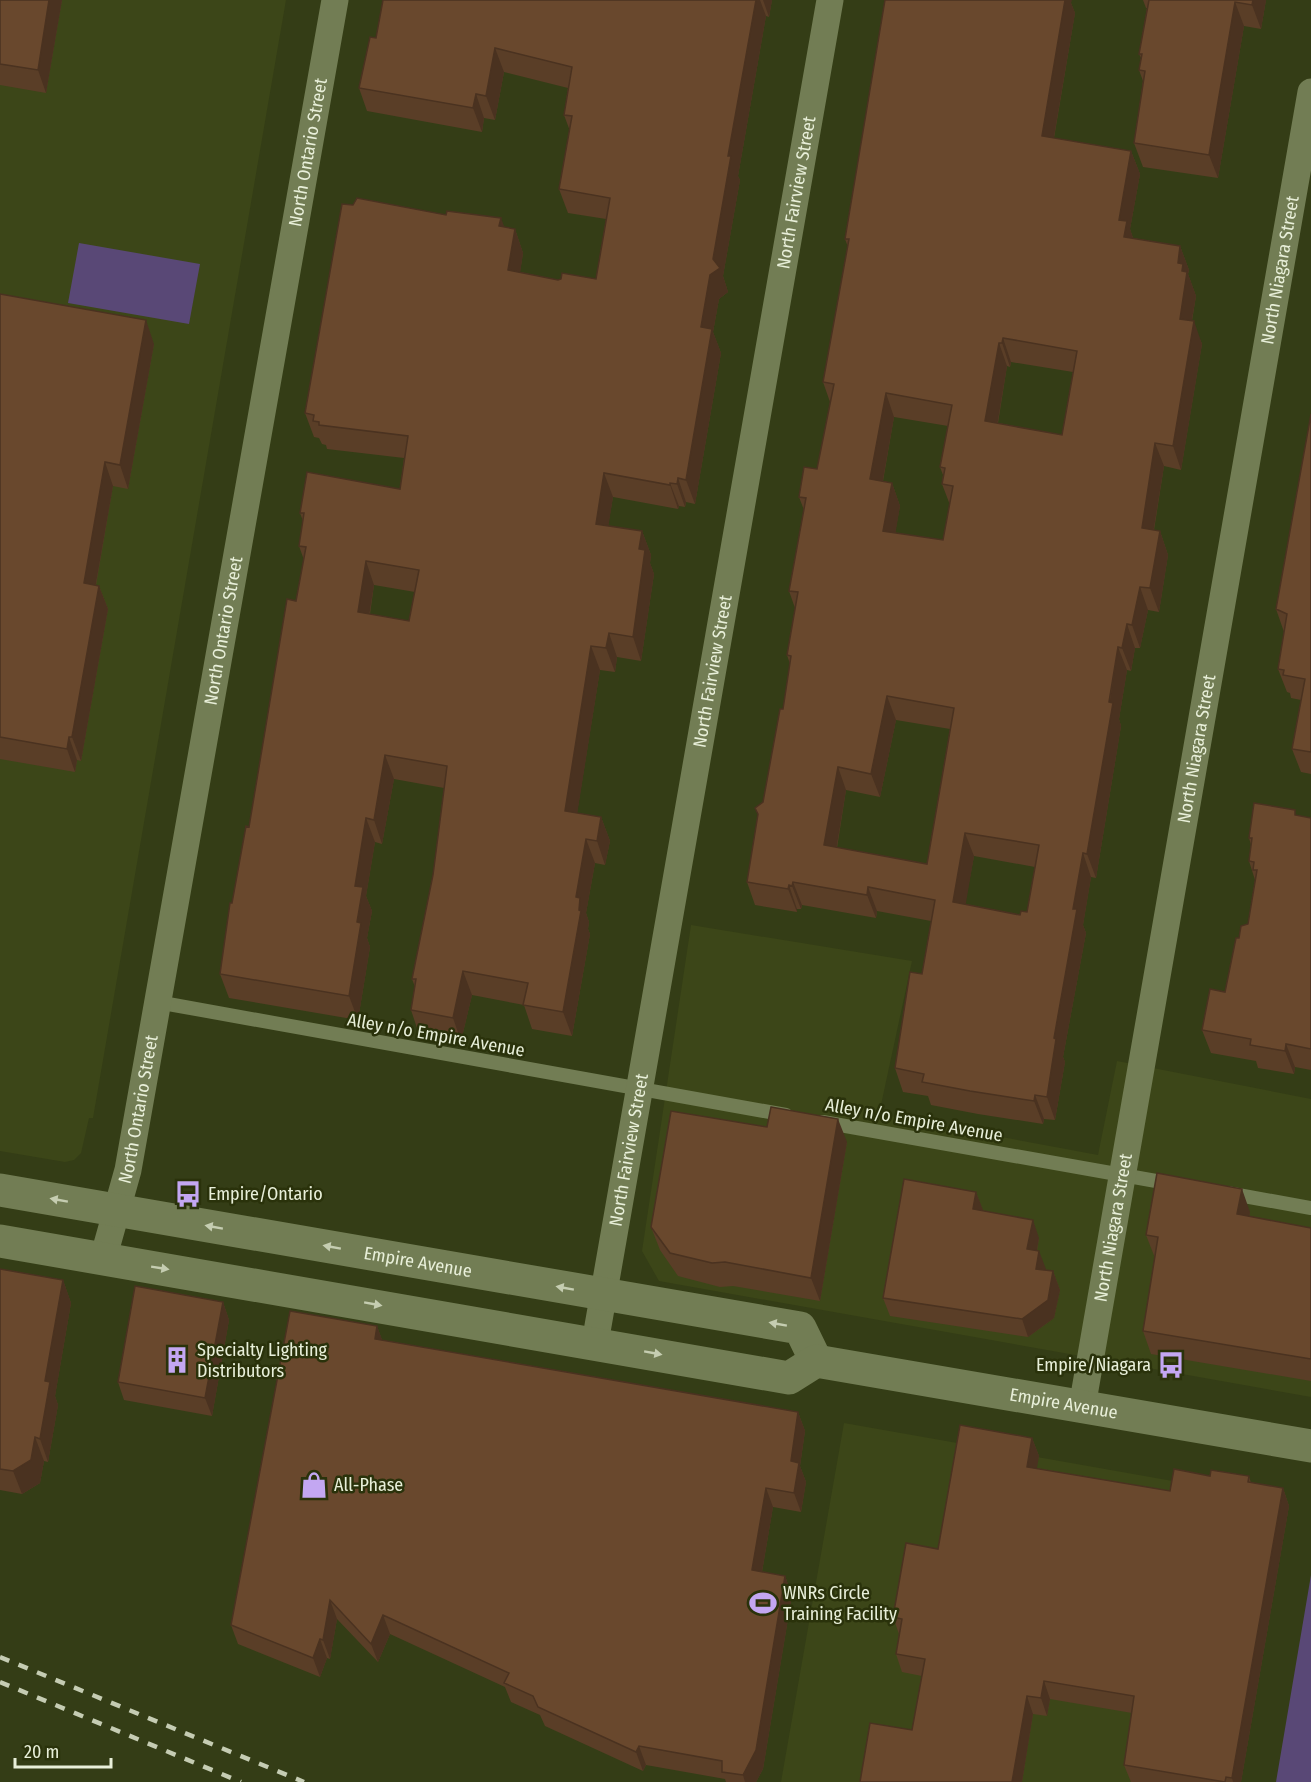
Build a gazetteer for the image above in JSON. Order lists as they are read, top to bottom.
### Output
{
  "streets": {
    "main road": ["Empire Avenue"],
    "street": ["North Ontario Street", "North Fairview Street", "North Niagara Street"],
    "lane": ["Alley n/o Empire Avenue"]
  },
  "crossings": [
    ["North Ontario Street", "Alley n/o Empire Avenue"],
    ["North Ontario Street", "Empire Avenue"],
    ["North Fairview Street", "Alley n/o Empire Avenue"],
    ["North Fairview Street", "Empire Avenue"],
    ["North Niagara Street", "Alley n/o Empire Avenue"],
    ["North Niagara Street", "Empire Avenue"]
  ],
  "places": {
    "bus stop": ["Empire/Ontario", "Empire/Niagara"],
    "building": ["Specialty Lighting Distributors"],
    "shop": ["All-Phase"],
    "sports": ["WNRs Circle Training Facility"]
  },
  "scale_bar": "20 m"
}
